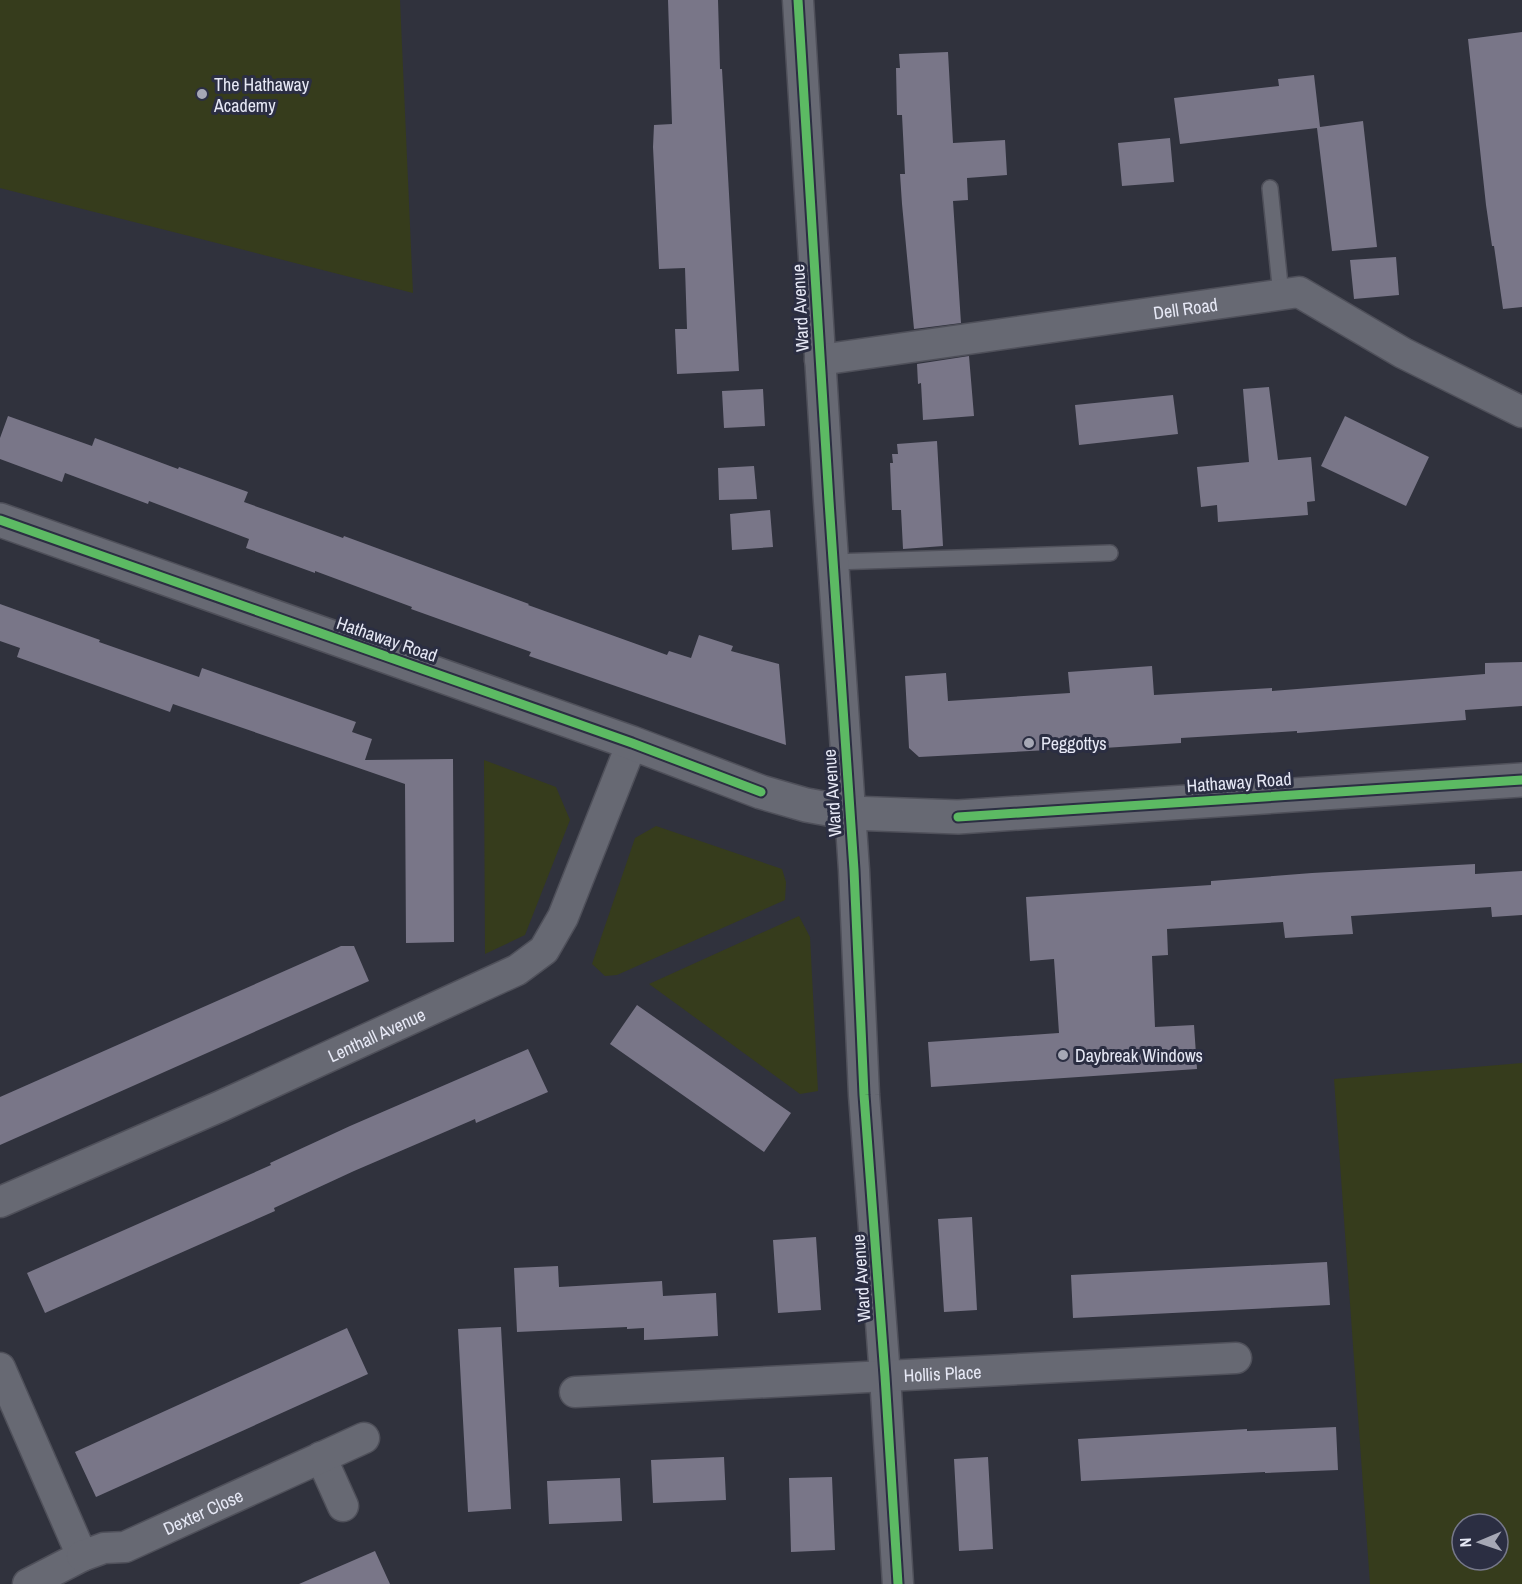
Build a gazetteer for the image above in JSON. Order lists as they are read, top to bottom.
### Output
{
  "streets": {
    "street": [
      "Ward Avenue",
      "Dell Road",
      "Hathaway Road",
      "Lenthall Avenue",
      "Hollis Place",
      "Dexter Close"
    ]
  },
  "crossings": [
    ["Ward Avenue", "Dell Road"],
    ["Ward Avenue", "Hathaway Road"],
    ["Ward Avenue", "Hollis Place"],
    ["Hathaway Road", "Lenthall Avenue"]
  ],
  "places": ["The Hathaway Academy", "Peggottys", "Daybreak Windows"],
  "north": "left"
}
